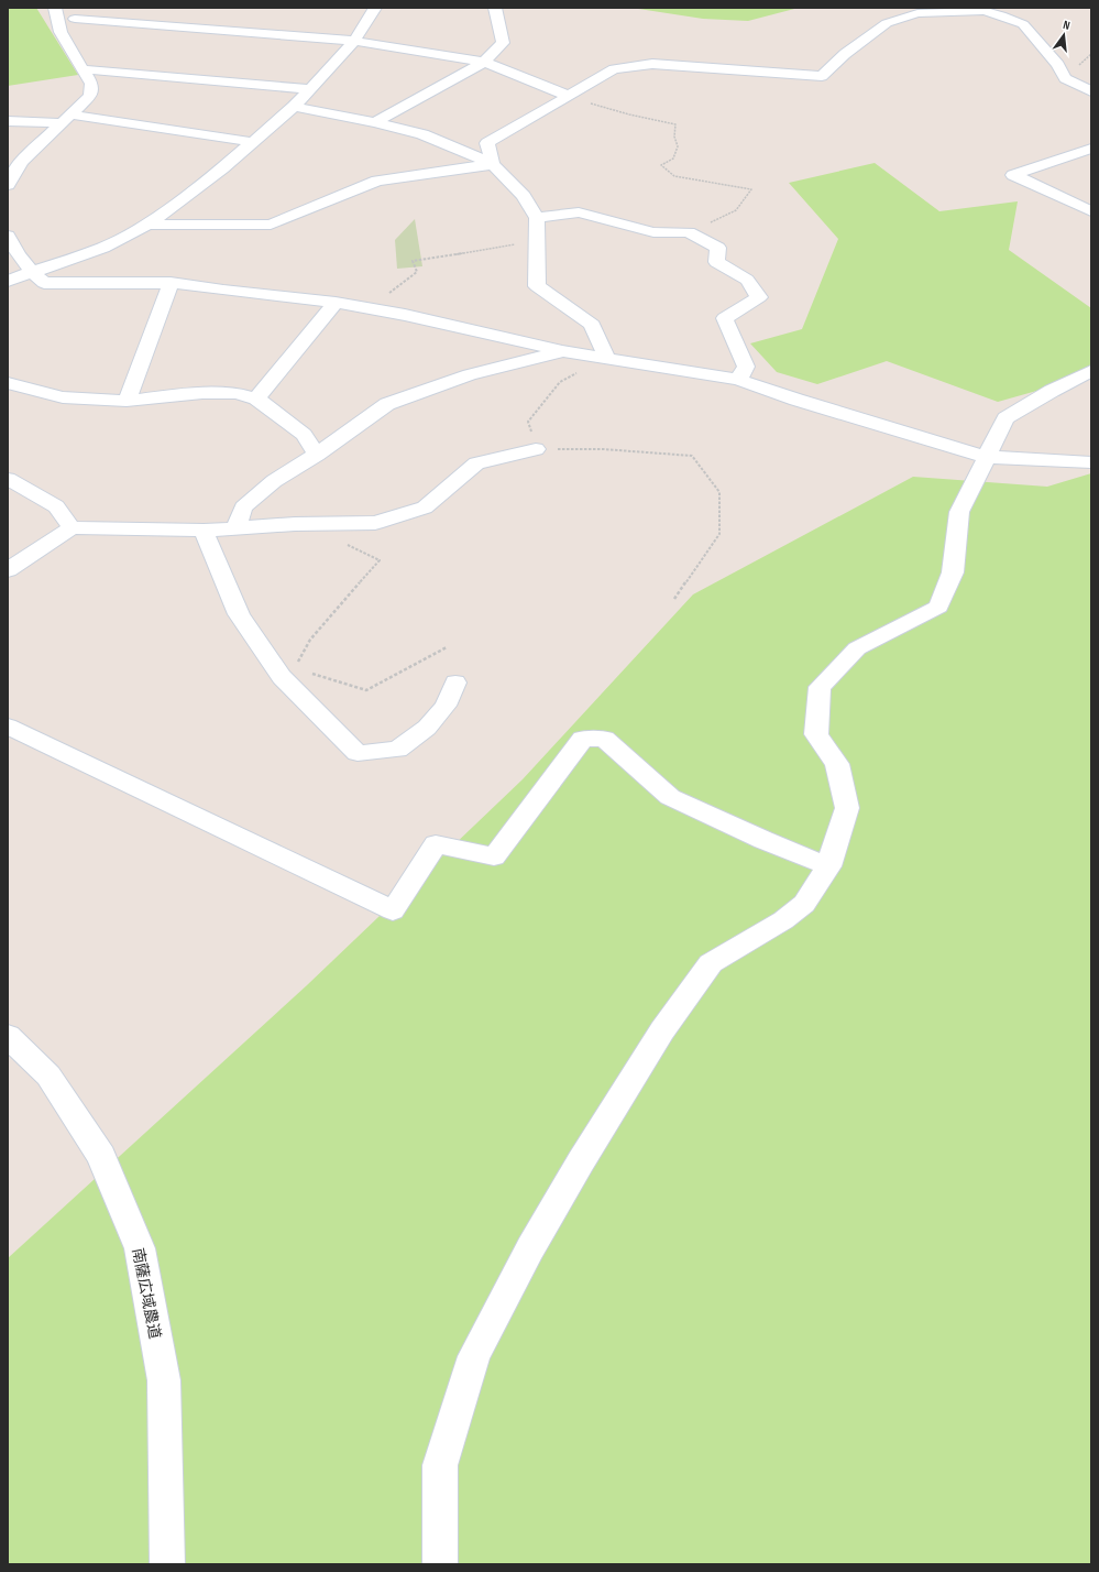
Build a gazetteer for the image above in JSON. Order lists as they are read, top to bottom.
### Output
{
  "streets": {
    "street": ["南薩広域農道"]
  },
  "north": "top"
}
